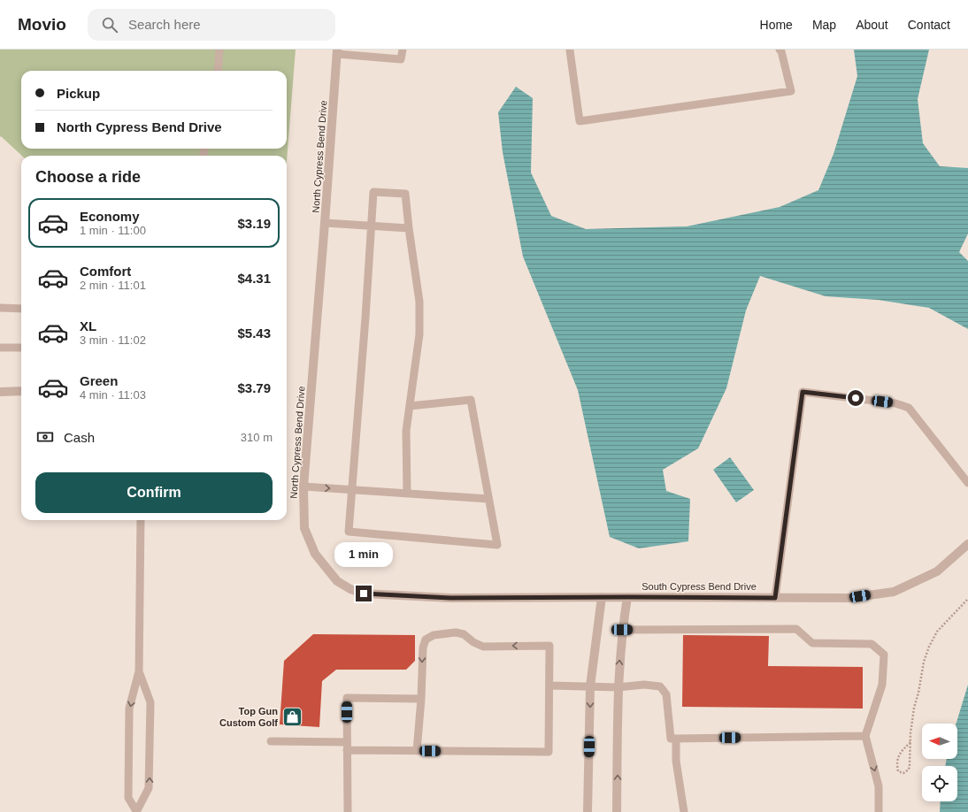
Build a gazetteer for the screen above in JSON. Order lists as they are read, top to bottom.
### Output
{
  "streets": {
    "street": ["North Cypress Bend Drive", "South Cypress Bend Drive"]
  },
  "crossings": [
    ["North Cypress Bend Drive", "South Cypress Bend Drive"]
  ],
  "places": {
    "shop": ["Top Gun Custom Golf"]
  },
  "north": "left",
  "page": {
    "header": "Movio",
    "search": "Search here",
    "nav": [
      "Home",
      "Map",
      "About",
      "Contact"
    ],
    "banner": ["Pickup", "North Cypress Bend Drive"],
    "heading": "Choose a ride",
    "list": [
      {
        "name": "Economy",
        "note": "1 min · 11:00",
        "value": "$3.19"
      },
      {
        "name": "Comfort",
        "note": "2 min · 11:01",
        "value": "$4.31"
      },
      {
        "name": "XL",
        "note": "3 min · 11:02",
        "value": "$5.43"
      },
      {
        "name": "Green",
        "note": "4 min · 11:03",
        "value": "$3.79"
      }
    ],
    "pay": ["Cash", "310 m"],
    "buttons": "Confirm",
    "bubble": "1 min"
  }
}
